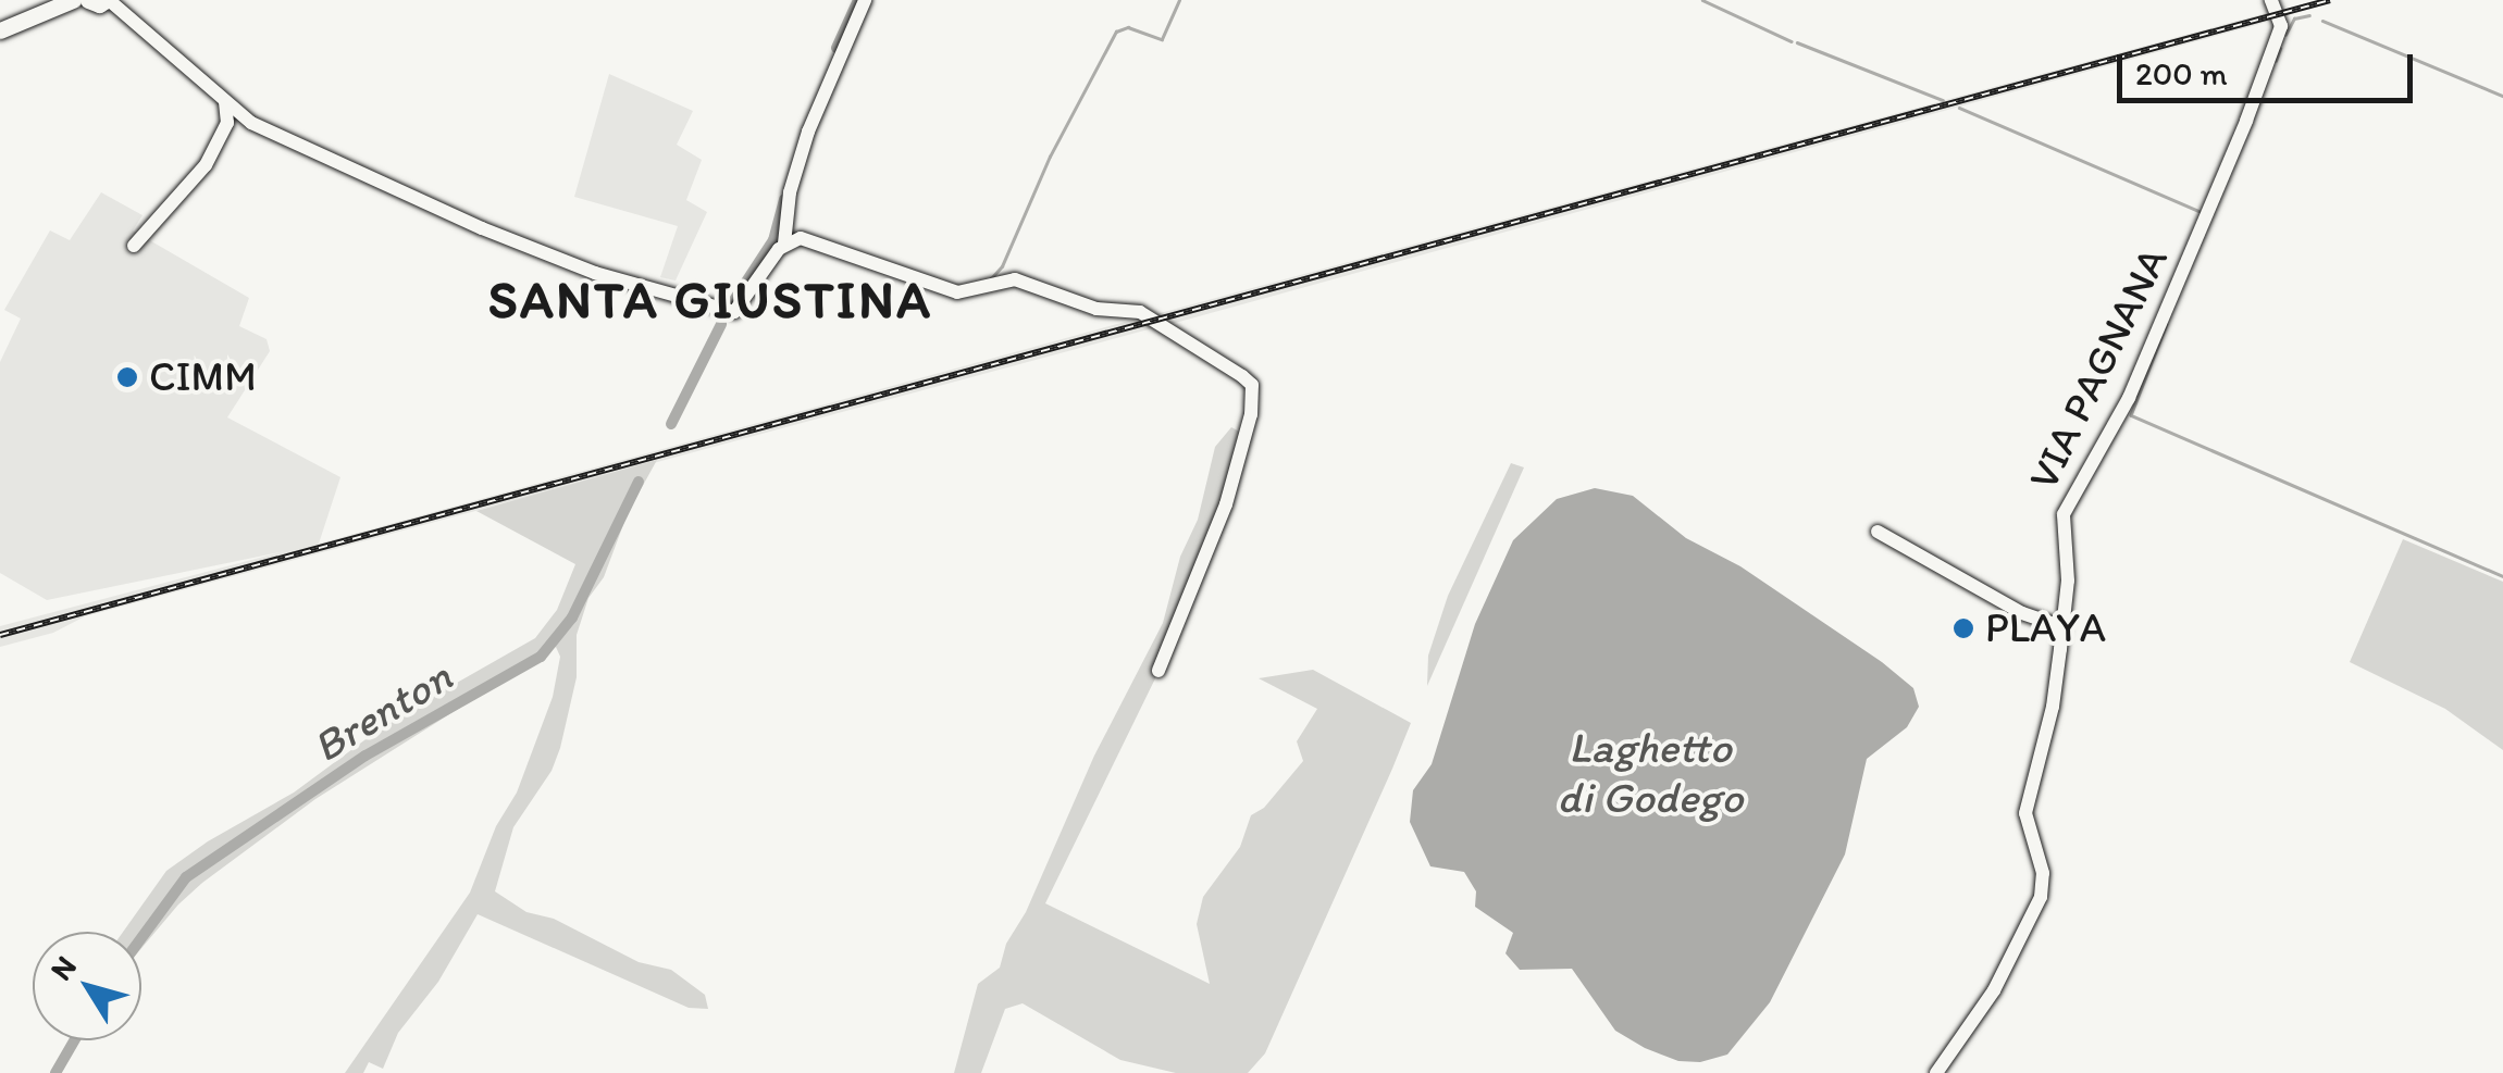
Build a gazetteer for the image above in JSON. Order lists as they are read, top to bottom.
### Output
{
  "streets": {
    "street": ["VIA PAGNANA"]
  },
  "districts": ["SANTA GIUSTINA"],
  "water": ["Brenton", "Laghetto di Godego"],
  "places": ["CIMM", "PLAYA"],
  "scale_bar": "200 m",
  "north": "top left"
}
